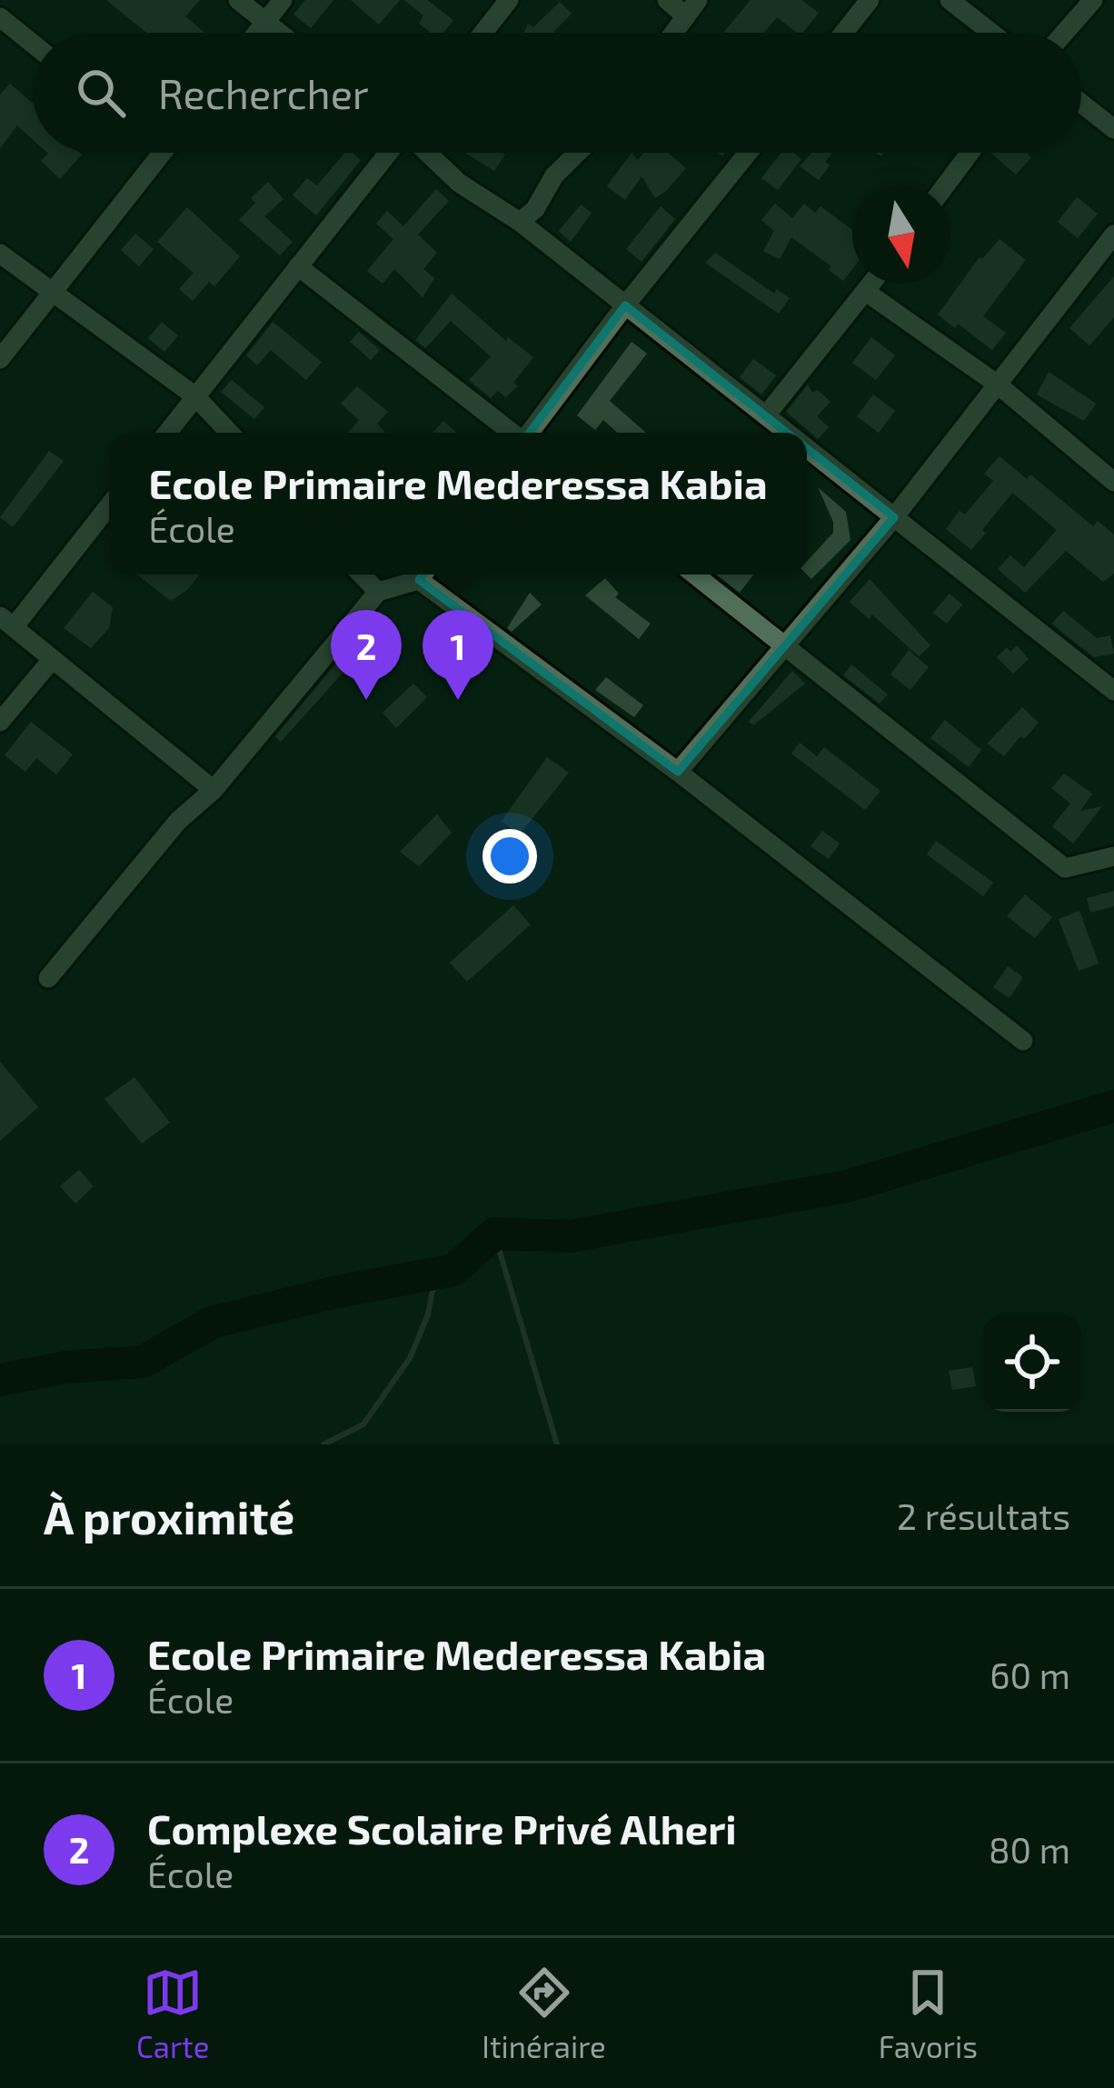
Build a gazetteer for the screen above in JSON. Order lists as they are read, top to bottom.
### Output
{
  "north": "bottom",
  "page": {
    "search": "Rechercher",
    "popup": ["Ecole Primaire Mederessa Kabia", "École"],
    "pins": ["1", "2"],
    "heading": ["À proximité", "2 résultats"],
    "list": [
      {
        "mark": "1",
        "name": "Ecole Primaire Mederessa Kabia",
        "note": "École",
        "value": "60 m"
      },
      {
        "mark": "2",
        "name": "Complexe Scolaire Privé Alheri",
        "note": "École",
        "value": "80 m"
      }
    ],
    "nav": ["Carte", "Itinéraire", "Favoris"]
  }
}
